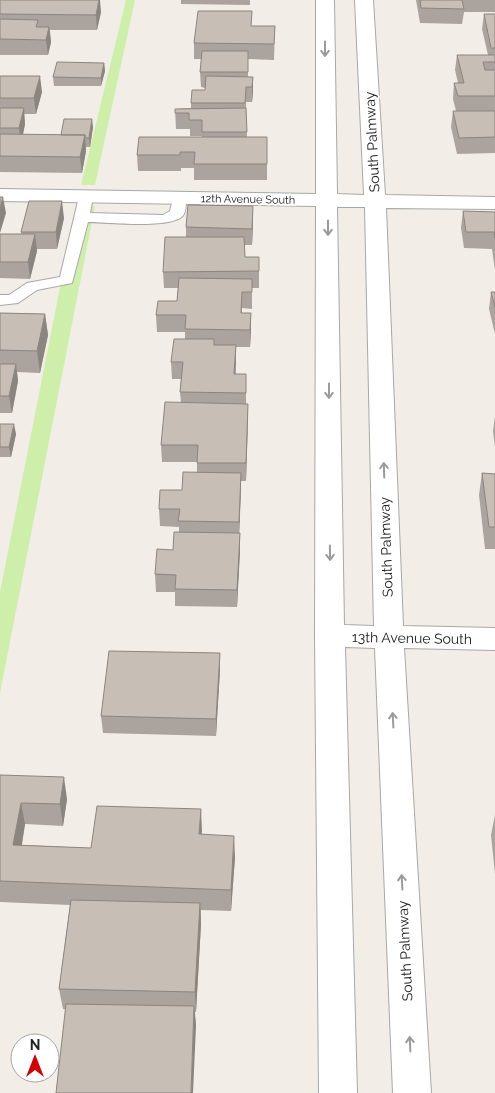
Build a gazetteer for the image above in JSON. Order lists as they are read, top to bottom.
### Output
{
  "streets": {
    "street": ["South Palmway", "12th Avenue South", "13th Avenue South"]
  },
  "crossings": [
    ["South Palmway", "12th Avenue South"],
    ["South Palmway", "13th Avenue South"]
  ],
  "north": "top"
}
